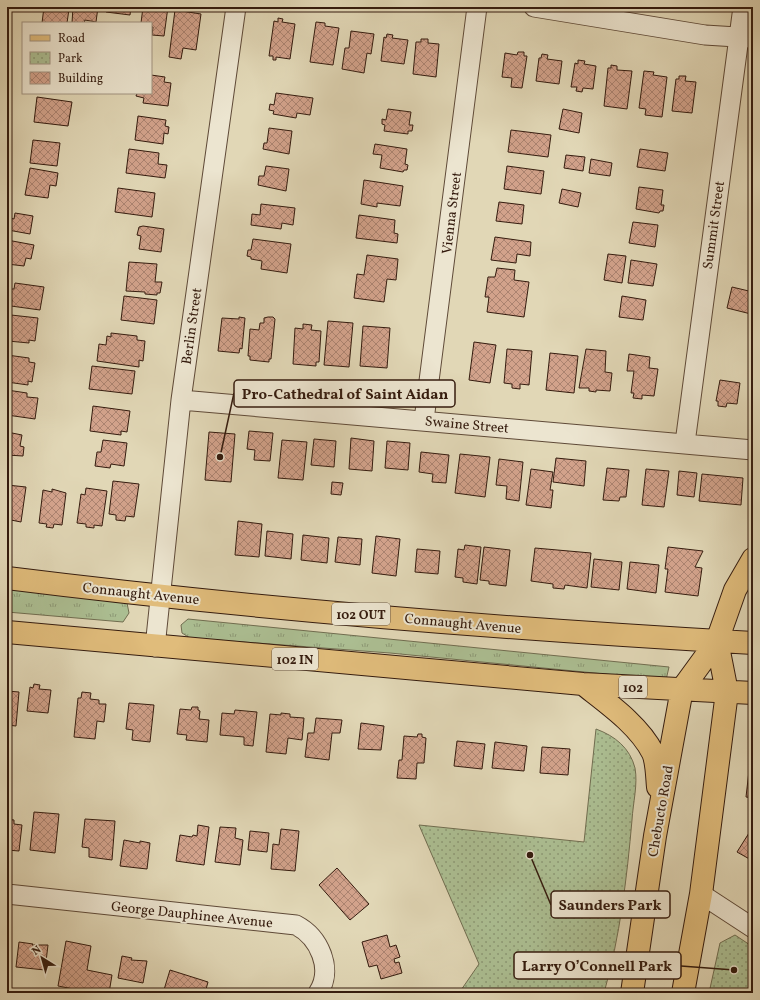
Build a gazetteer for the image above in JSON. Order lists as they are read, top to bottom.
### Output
{
  "streets": {
    "main road": [
      "Connaught Avenue",
      "102 OUT",
      "102 IN",
      "102",
      "Chebucto Road"
    ],
    "street": [
      "Vienna Street",
      "Summit Street",
      "Berlin Street",
      "Swaine Street",
      "George Dauphinee Avenue"
    ]
  },
  "crossings": [
    ["Vienna Street", "Swaine Street"],
    ["Summit Street", "Swaine Street"],
    ["Berlin Street", "Swaine Street"],
    ["Berlin Street", "Connaught Avenue"],
    ["Berlin Street", "102 IN"],
    ["Connaught Avenue", "Chebucto Road"],
    ["102 IN", "102"],
    ["102", "Chebucto Road"]
  ],
  "places": ["Pro-Cathedral of Saint Aidan", "Saunders Park", "Larry O’Connell Park"],
  "legend": ["Road", "Park", "Building"],
  "north": "top left"
}
